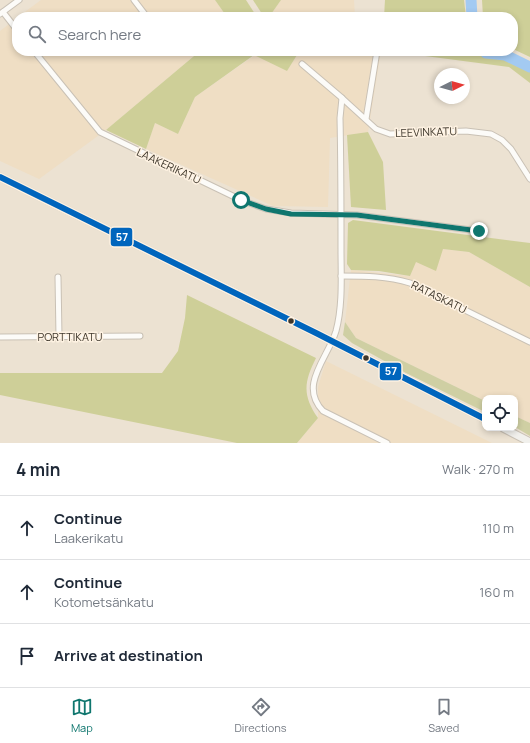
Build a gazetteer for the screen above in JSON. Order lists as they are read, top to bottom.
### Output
{
  "streets": {
    "street": [
      "LEEVINKATU",
      "LAAKERIKATU",
      "RATASKATU",
      "PORTTIKATU"
    ]
  },
  "lines": ["transit line 57"],
  "north": "right",
  "page": {
    "search": "Search here",
    "heading": ["4 min", "Walk · 270 m"],
    "list": [
      ["Continue", "Laakerikatu", "110 m"],
      ["Continue", "Kotometsänkatu", "160 m"],
      "Arrive at destination"
    ],
    "nav": ["Map", "Directions", "Saved"]
  }
}
